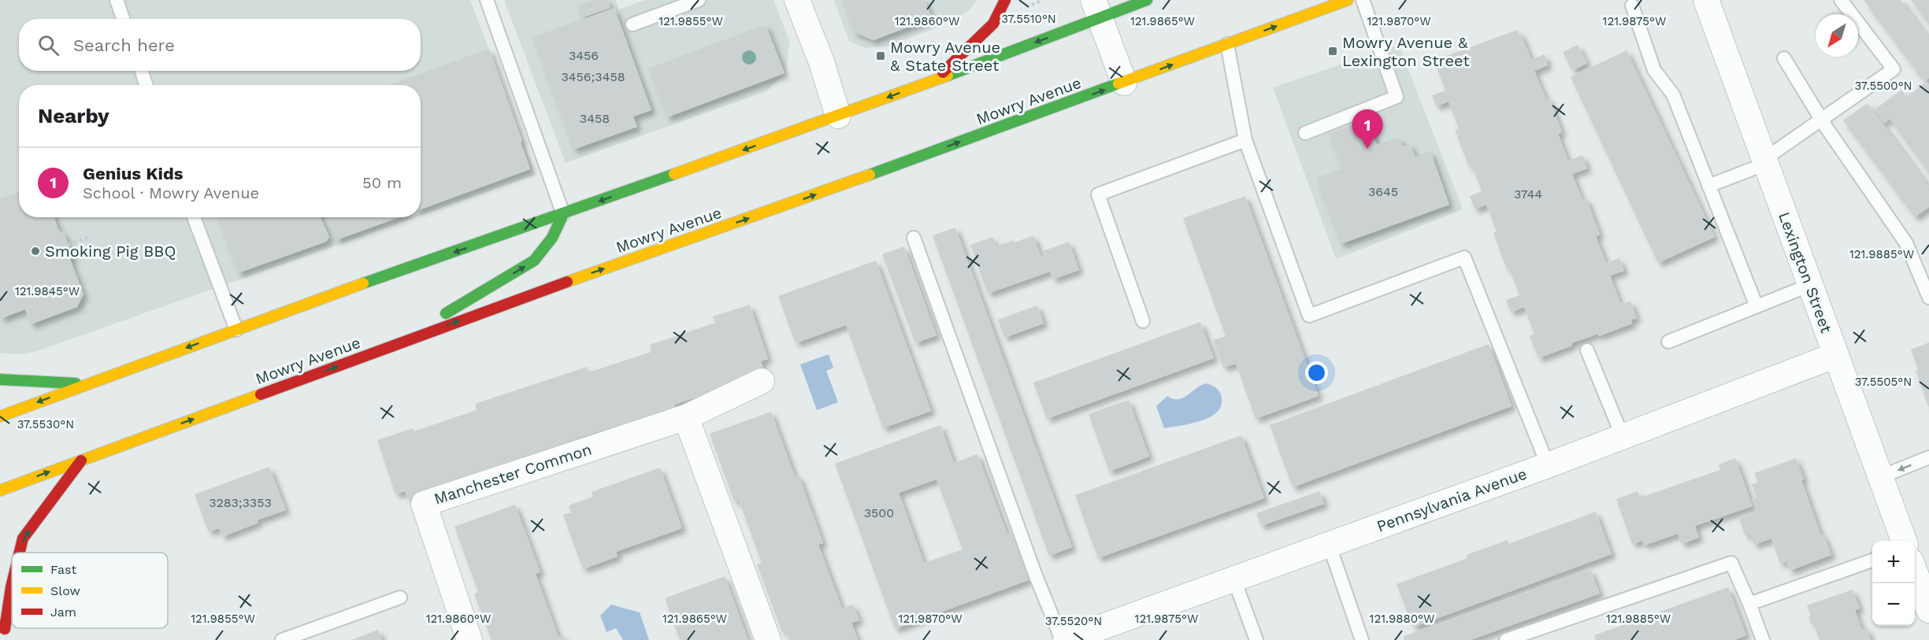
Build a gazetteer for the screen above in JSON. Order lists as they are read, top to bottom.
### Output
{
  "streets": {
    "main road": ["Mowry Avenue"],
    "street": ["Lexington Street", "Manchester Common", "Pennsylvania Avenue"]
  },
  "crossings": [
    ["Lexington Street", "Pennsylvania Avenue"]
  ],
  "places": {
    "transit": ["Mowry Avenue & Lexington Street", "Mowry Avenue & State Street"],
    "other": ["Smoking Pig BBQ"]
  },
  "house_numbers": [
    "3456",
    "3456;3458",
    "3458",
    "3645",
    "3744",
    "3283;3353",
    "3500"
  ],
  "legend": ["Fast", "Slow", "Jam"],
  "north": "bottom left",
  "page": {
    "search": "Search here",
    "heading": "Nearby",
    "pins": "1",
    "list": [
      {
        "mark": "1",
        "name": "Genius Kids",
        "note": "School · Mowry Avenue",
        "value": "50 m"
      }
    ],
    "map_buttons": ["+", "−"]
  },
  "coordinates": [
    "37.5510°N",
    "121.9855°W",
    "121.9860°W",
    "121.9865°W",
    "121.9870°W",
    "121.9875°W",
    "37.5500°N",
    "121.9885°W",
    "121.9845°W",
    "37.5505°N",
    "37.5530°N",
    "121.9880°W",
    "37.5520°N"
  ]
}
